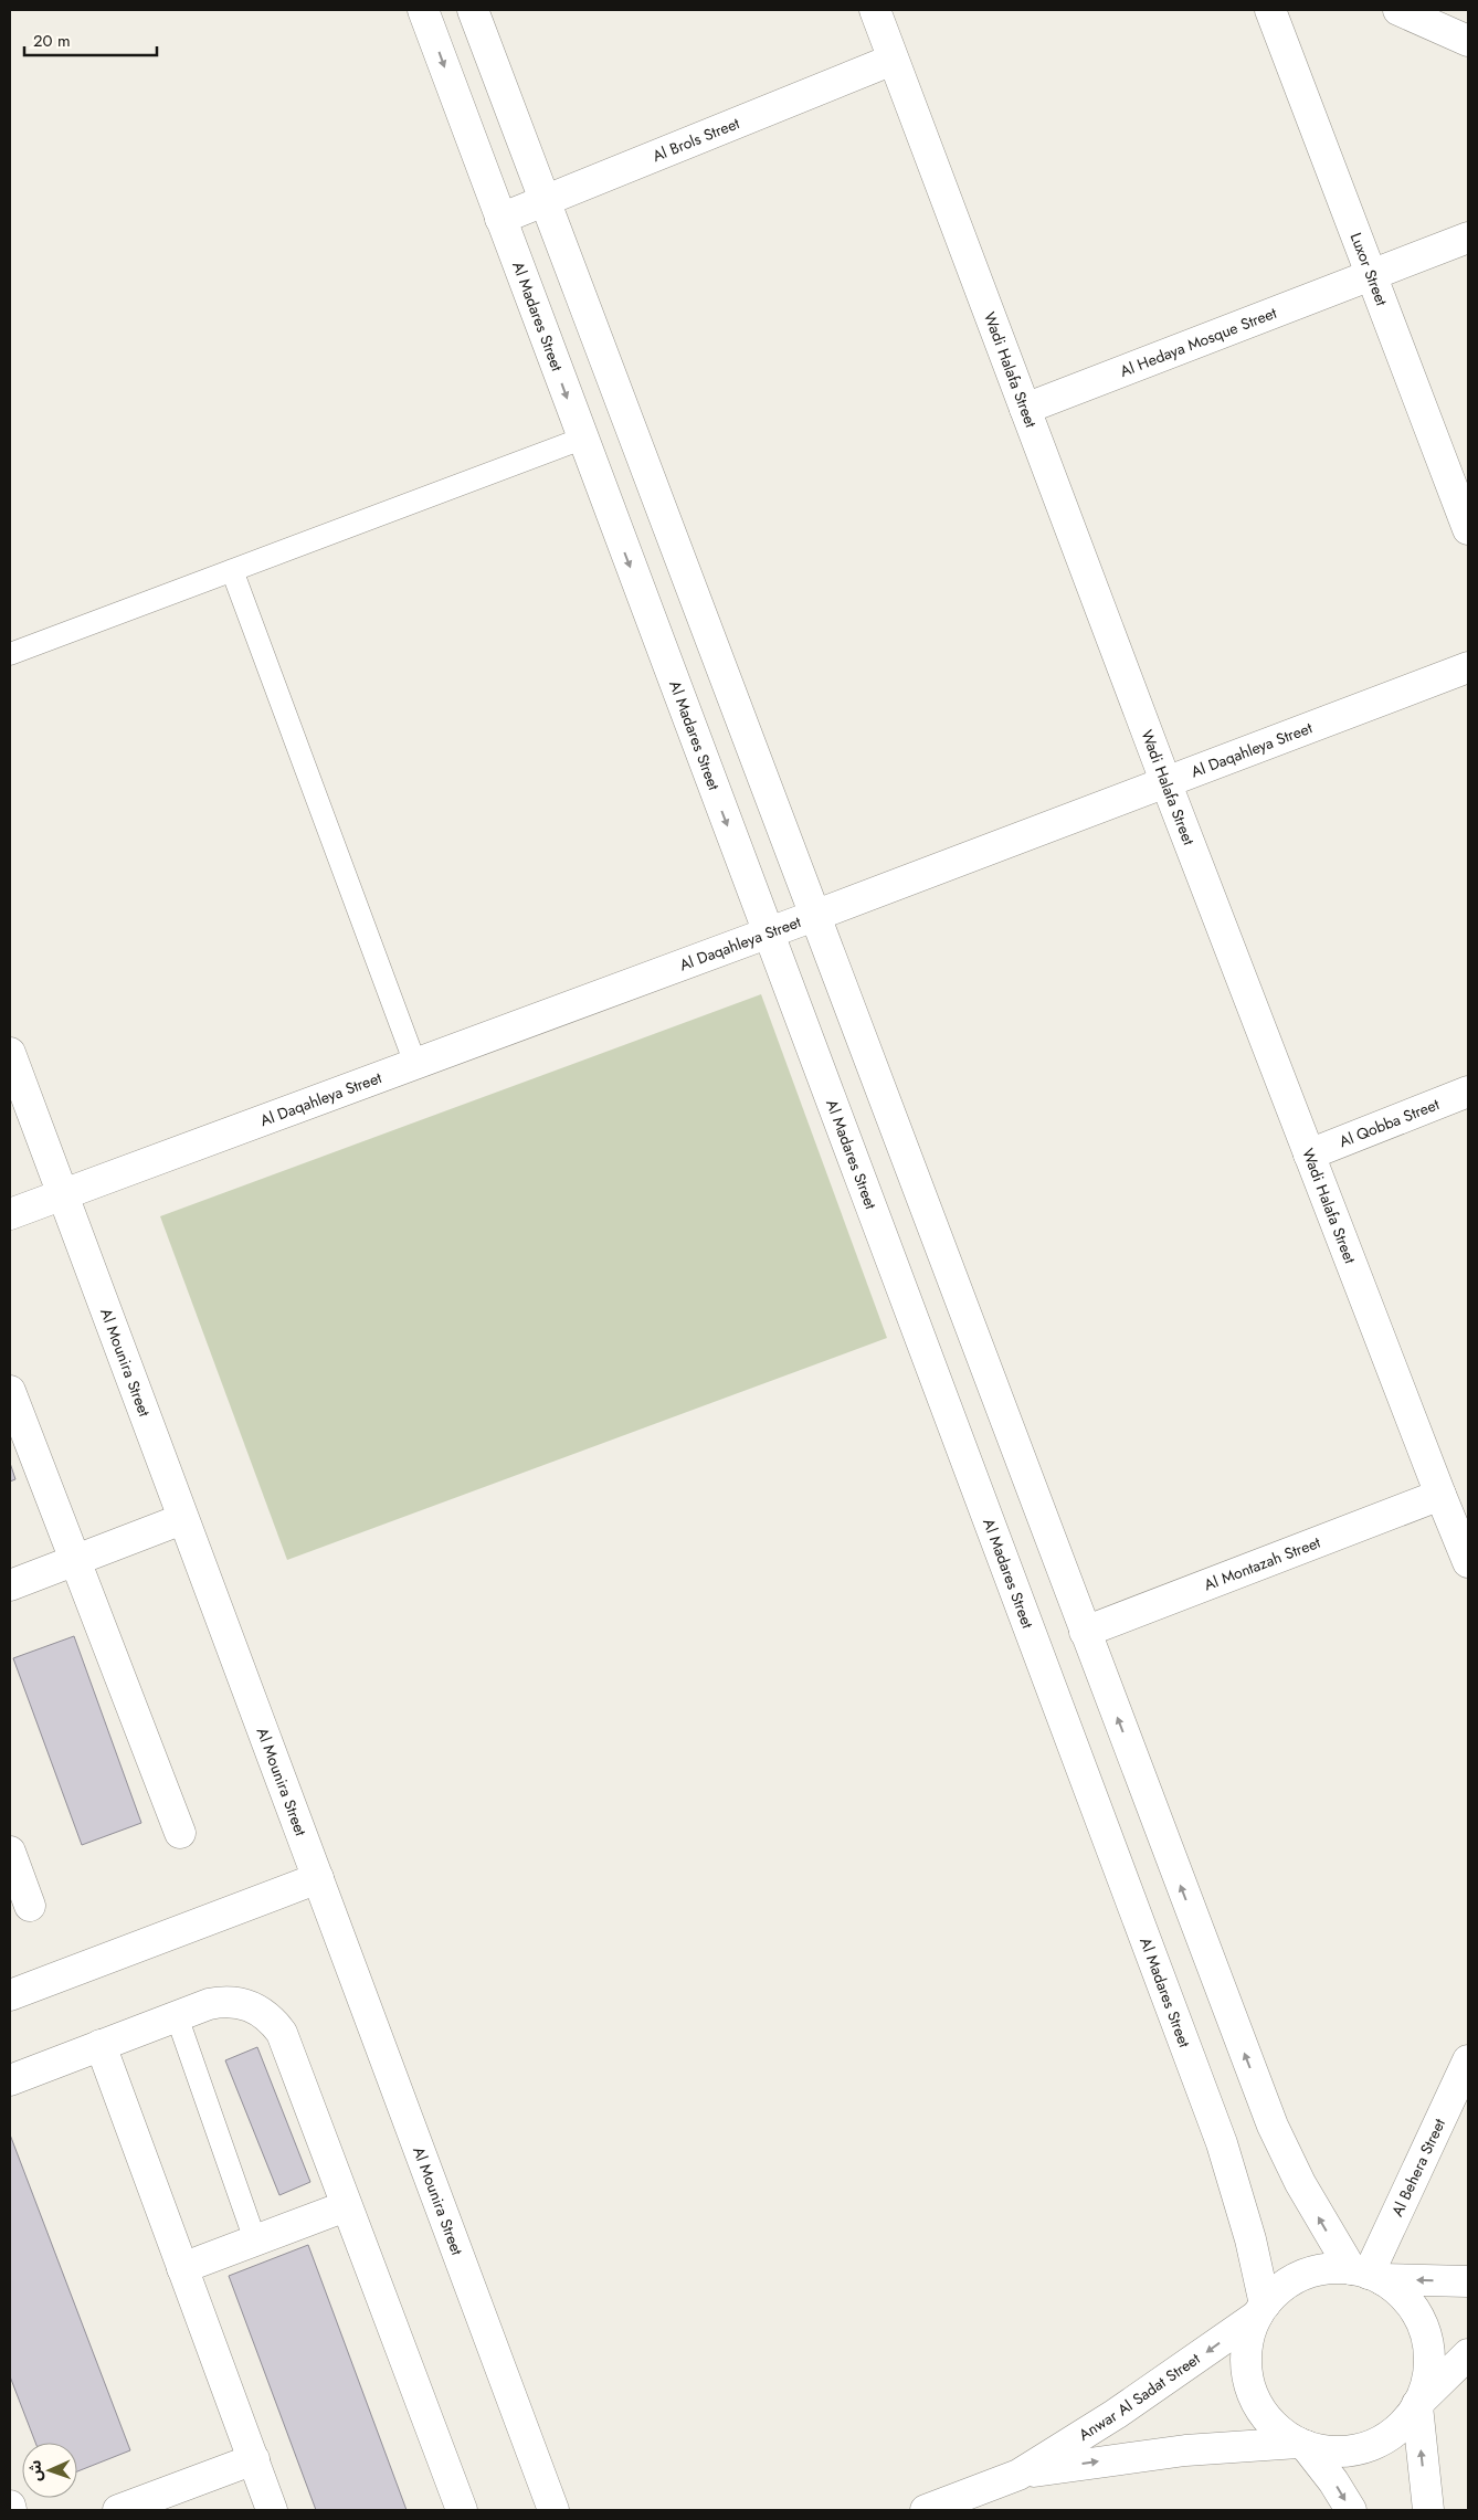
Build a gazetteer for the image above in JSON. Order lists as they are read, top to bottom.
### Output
{
  "streets": {
    "street": [
      "Al Brols Street",
      "Luxor Street",
      "Al Madares Street",
      "Al Hedaya Mosque Street",
      "Wadi Halafa Street",
      "Al Daqahleya Street",
      "Al Qobba Street",
      "Al Mounira Street",
      "Al Montazah Street",
      "Al Behera Street",
      "Anwar Al Sadat Street"
    ]
  },
  "crossings": [
    ["Al Brols Street", "Al Madares Street"],
    ["Al Brols Street", "Wadi Halafa Street"],
    ["Luxor Street", "Al Hedaya Mosque Street"],
    ["Al Madares Street", "Al Daqahleya Street"],
    ["Al Madares Street", "Al Behera Street"],
    ["Al Madares Street", "Anwar Al Sadat Street"],
    ["Al Hedaya Mosque Street", "Wadi Halafa Street"],
    ["Wadi Halafa Street", "Al Daqahleya Street"],
    ["Wadi Halafa Street", "Al Qobba Street"],
    ["Wadi Halafa Street", "Al Montazah Street"],
    ["Al Daqahleya Street", "Al Mounira Street"],
    ["Al Behera Street", "Anwar Al Sadat Street"]
  ],
  "scale_bar": "20 m",
  "north": "left"
}
